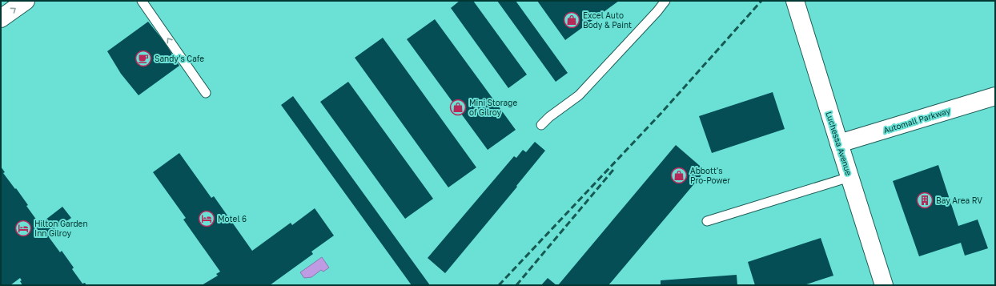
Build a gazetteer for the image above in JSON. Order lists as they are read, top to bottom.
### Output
{
  "streets": {
    "street": ["Automall Parkway", "Luchessa Avenue"]
  },
  "crossings": [
    ["Automall Parkway", "Luchessa Avenue"]
  ],
  "places": {
    "shop": ["Excel Auto Body & Paint", "Mini Storage of Gilroy", "Abbott's Pro-Power"],
    "cafe": ["Sandy's Cafe"],
    "building": ["Bay Area RV"],
    "hotel": ["Motel 6", "Hilton Garden Inn Gilroy"]
  }
}
